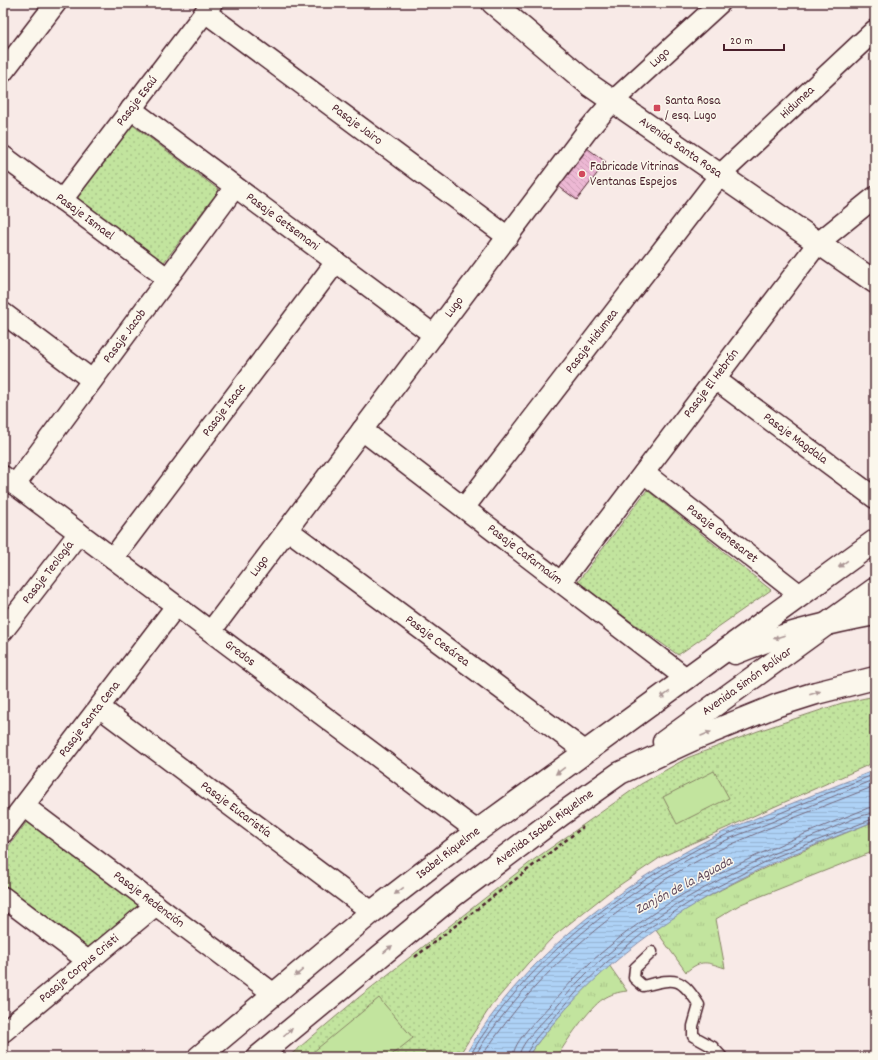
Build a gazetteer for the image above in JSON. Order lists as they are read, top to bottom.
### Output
{
  "streets": {
    "main road": [
      "Avenida Santa Rosa",
      "Avenida Simón Bolívar",
      "Avenida Isabel Riquelme",
      "Isabel Riquelme"
    ],
    "street": [
      "Lugo",
      "Pasaje Esaú",
      "Hidumea",
      "Pasaje Jairo",
      "Pasaje Ismael",
      "Pasaje Getsemani",
      "Pasaje Jacob",
      "Pasaje Hidumea",
      "Pasaje El Hebrón",
      "Pasaje Isaac",
      "Pasaje Magdala",
      "Pasaje Genesaret",
      "Pasaje Cafarnaúm",
      "Pasaje Teología",
      "Pasaje Cesárea",
      "Gredos",
      "Pasaje Santa Cena",
      "Pasaje Eucaristía",
      "Pasaje Redención",
      "Pasaje Corpus Cristi"
    ]
  },
  "crossings": [
    ["Lugo", "Pasaje Jairo"],
    ["Lugo", "Avenida Santa Rosa"],
    ["Lugo", "Pasaje Getsemani"],
    ["Lugo", "Pasaje Cafarnaúm"],
    ["Lugo", "Pasaje Cesárea"],
    ["Lugo", "Gredos"],
    ["Pasaje Esaú", "Pasaje Jairo"],
    ["Pasaje Esaú", "Pasaje Ismael"],
    ["Pasaje Esaú", "Pasaje Getsemani"],
    ["Hidumea", "Avenida Santa Rosa"],
    ["Hidumea", "Pasaje Hidumea"],
    ["Avenida Santa Rosa", "Pasaje Hidumea"],
    ["Avenida Santa Rosa", "Pasaje El Hebrón"],
    ["Pasaje Ismael", "Pasaje Jacob"],
    ["Pasaje Getsemani", "Pasaje Jacob"],
    ["Pasaje Getsemani", "Pasaje Isaac"],
    ["Pasaje Jacob", "Gredos"],
    ["Pasaje Hidumea", "Pasaje Cafarnaúm"],
    ["Pasaje El Hebrón", "Pasaje Magdala"],
    ["Pasaje El Hebrón", "Pasaje Genesaret"],
    ["Pasaje El Hebrón", "Pasaje Cafarnaúm"],
    ["Pasaje Isaac", "Gredos"],
    ["Pasaje Cafarnaúm", "Isabel Riquelme"],
    ["Pasaje Teología", "Gredos"],
    ["Pasaje Cesárea", "Isabel Riquelme"],
    ["Gredos", "Pasaje Santa Cena"],
    ["Gredos", "Isabel Riquelme"],
    ["Avenida Simón Bolívar", "Avenida Isabel Riquelme"],
    ["Pasaje Santa Cena", "Pasaje Eucaristía"],
    ["Pasaje Santa Cena", "Pasaje Redención"],
    ["Pasaje Eucaristía", "Isabel Riquelme"],
    ["Isabel Riquelme", "Pasaje Redención"],
    ["Pasaje Redención", "Pasaje Corpus Cristi"]
  ],
  "one_way": ["Isabel Riquelme"],
  "water": ["Zanjón de la Aguada"],
  "places": {
    "transit": ["Santa Rosa / esq. Lugo"],
    "other": ["Fabricade Vitrinas Ventanas Espejos"]
  },
  "scale_bar": "20 m"
}
